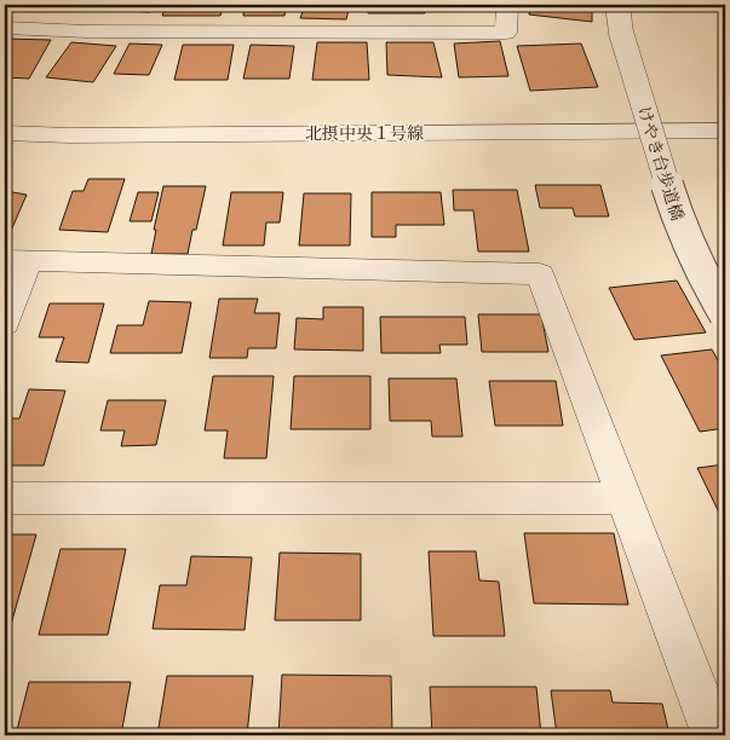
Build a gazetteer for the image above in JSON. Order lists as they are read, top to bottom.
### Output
{
  "streets": {
    "street": ["北摂中央１号線", "けやき台歩道橋"]
  }
}
